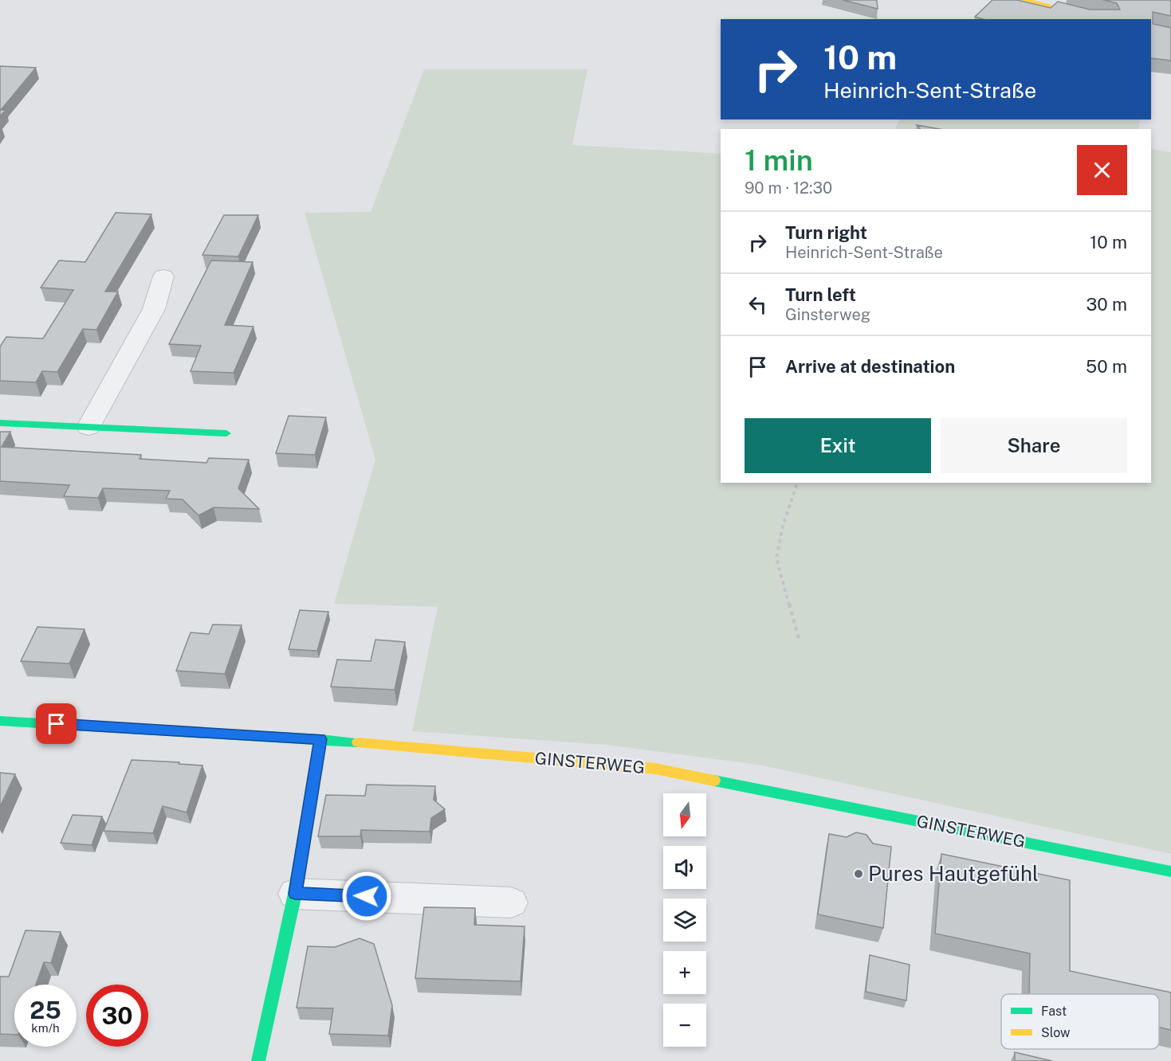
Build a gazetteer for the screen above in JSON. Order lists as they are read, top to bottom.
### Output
{
  "streets": {
    "street": ["GINSTERWEG"]
  },
  "places": ["Pures Hautgefühl"],
  "legend": ["Fast", "Slow"],
  "north": "bottom",
  "page": {
    "turn": ["10 m", "Heinrich-Sent-Straße"],
    "heading": ["1 min", "90 m · 12:30"],
    "list": [
      {
        "name": "Turn right",
        "note": "Heinrich-Sent-Straße",
        "value": "10 m"
      },
      {
        "name": "Turn left",
        "note": "Ginsterweg",
        "value": "30 m"
      },
      {
        "name": "Arrive at destination",
        "value": "50 m"
      }
    ],
    "buttons": ["Exit", "Share"],
    "map_buttons": ["+", "−"],
    "speed": "25 km/h",
    "limit": "30"
  }
}
